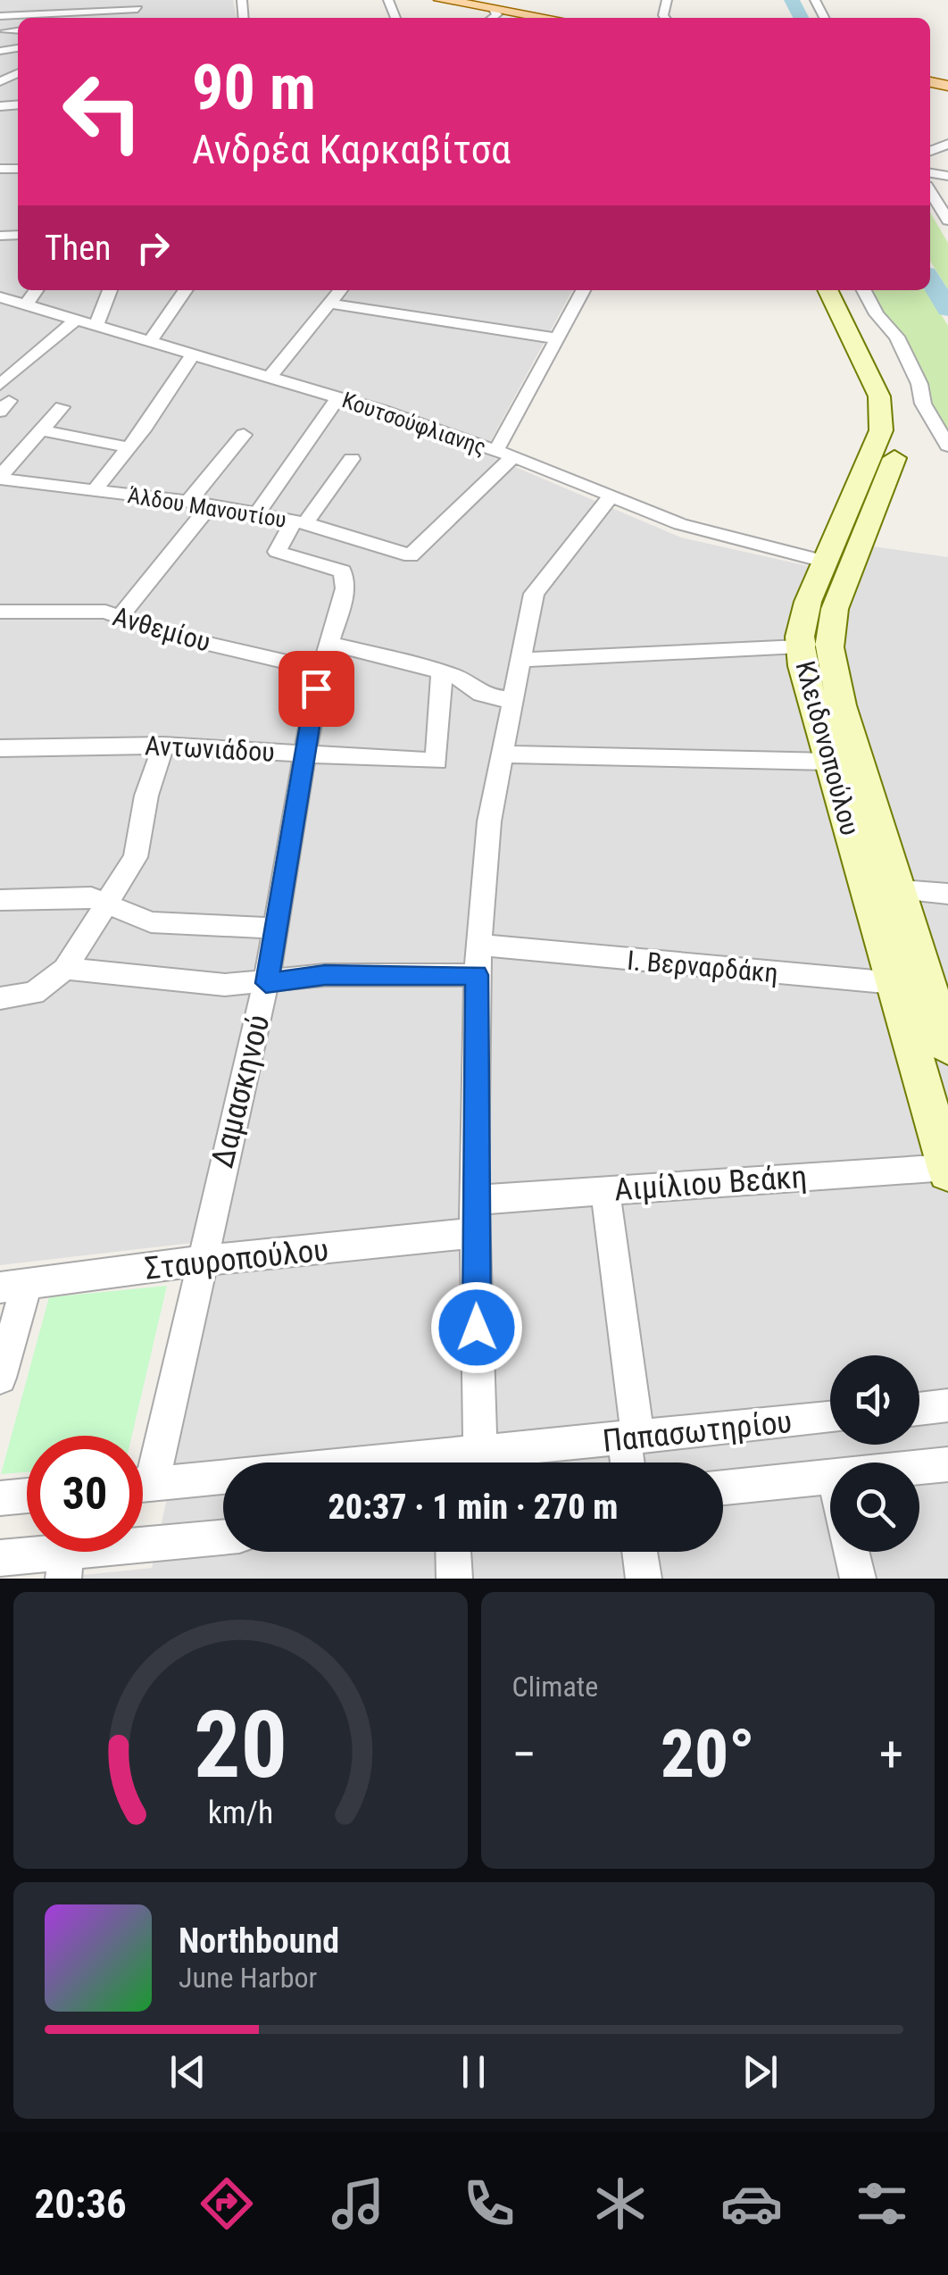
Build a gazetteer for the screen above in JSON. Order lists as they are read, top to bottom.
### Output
{
  "streets": {
    "street": [
      "Κουτσούφλιανης",
      "Άλδου Μανουτίου",
      "Ανθεμίου",
      "Κλειδονοπούλου",
      "Αντωνιάδου",
      "Ι. Βερναρδάκη",
      "Δαμασκηνού",
      "Αιμίλιου Βεάκη",
      "Σταυροπούλου",
      "Παπασωτηρίου"
    ]
  },
  "crossings": [
    ["Κουτσούφλιανης", "Άλδου Μανουτίου"],
    ["Κουτσούφλιανης", "Κλειδονοπούλου"],
    ["Άλδου Μανουτίου", "Δαμασκηνού"],
    ["Ανθεμίου", "Δαμασκηνού"],
    ["Κλειδονοπούλου", "Ι. Βερναρδάκη"],
    ["Κλειδονοπούλου", "Αιμίλιου Βεάκη"],
    ["Αντωνιάδου", "Δαμασκηνού"],
    ["Δαμασκηνού", "Σταυροπούλου"]
  ],
  "page": {
    "turn": ["90 m", "Ανδρέα Καρκαβίτσα"],
    "then": "Then",
    "limit": "30",
    "trip": "20:37 · 1 min · 270 m",
    "tile": "Climate",
    "heat": ["−", "20°", "+"],
    "song": ["Northbound", "June Harbor"],
    "tabs": "20:36",
    "gauge": ["20", "km/h"]
  }
}
